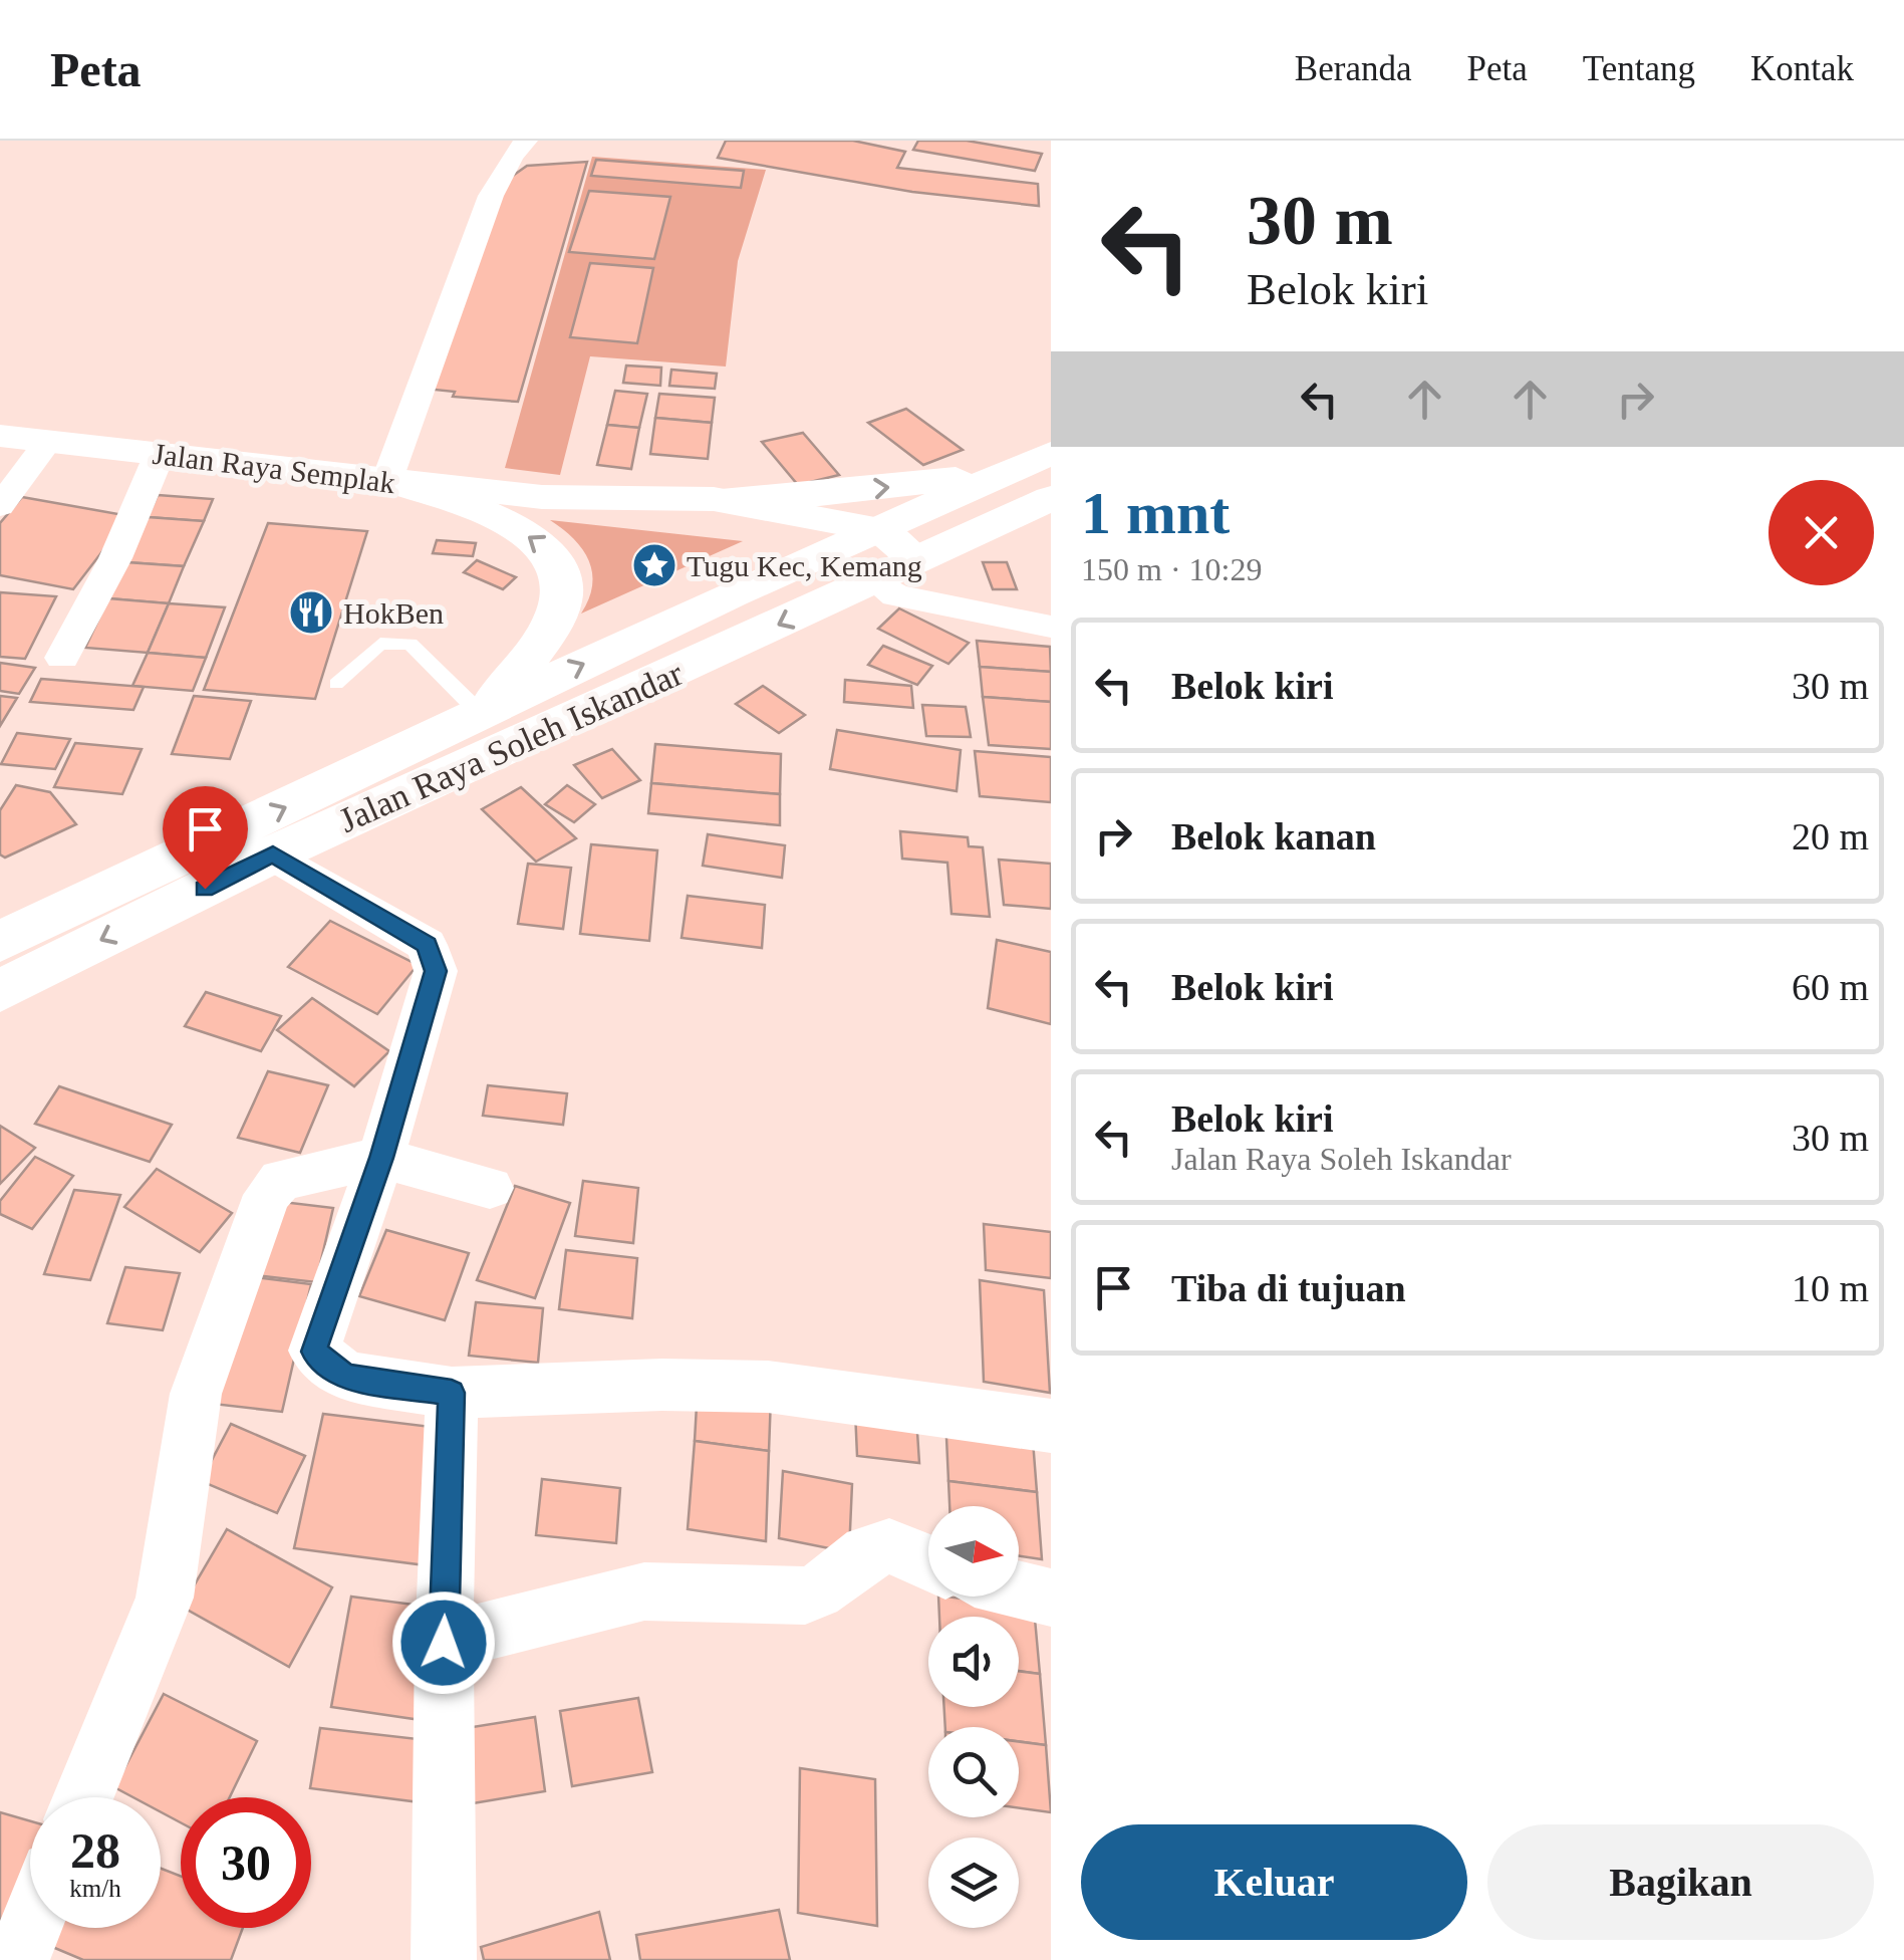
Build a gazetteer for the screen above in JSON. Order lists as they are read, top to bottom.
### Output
{
  "streets": {
    "main road": ["Jalan Raya Semplak", "Jalan Raya Soleh Iskandar"]
  },
  "crossings": [
    ["Jalan Raya Semplak", "Jalan Raya Soleh Iskandar"]
  ],
  "places": {
    "place": ["Tugu Kec, Kemang"],
    "restaurant": ["HokBen"]
  },
  "north": "right",
  "page": {
    "header": "Peta",
    "nav": [
      "Beranda",
      "Peta",
      "Tentang",
      "Kontak"
    ],
    "turn": ["30 m", "Belok kiri"],
    "heading": ["1 mnt", "150 m · 10:29"],
    "list": [
      {
        "name": "Belok kiri",
        "value": "30 m"
      },
      {
        "name": "Belok kanan",
        "value": "20 m"
      },
      {
        "name": "Belok kiri",
        "value": "60 m"
      },
      {
        "name": "Belok kiri",
        "note": "Jalan Raya Soleh Iskandar",
        "value": "30 m"
      },
      {
        "name": "Tiba di tujuan",
        "value": "10 m"
      }
    ],
    "speed": "28 km/h",
    "limit": "30",
    "buttons": ["Keluar", "Bagikan"]
  }
}
